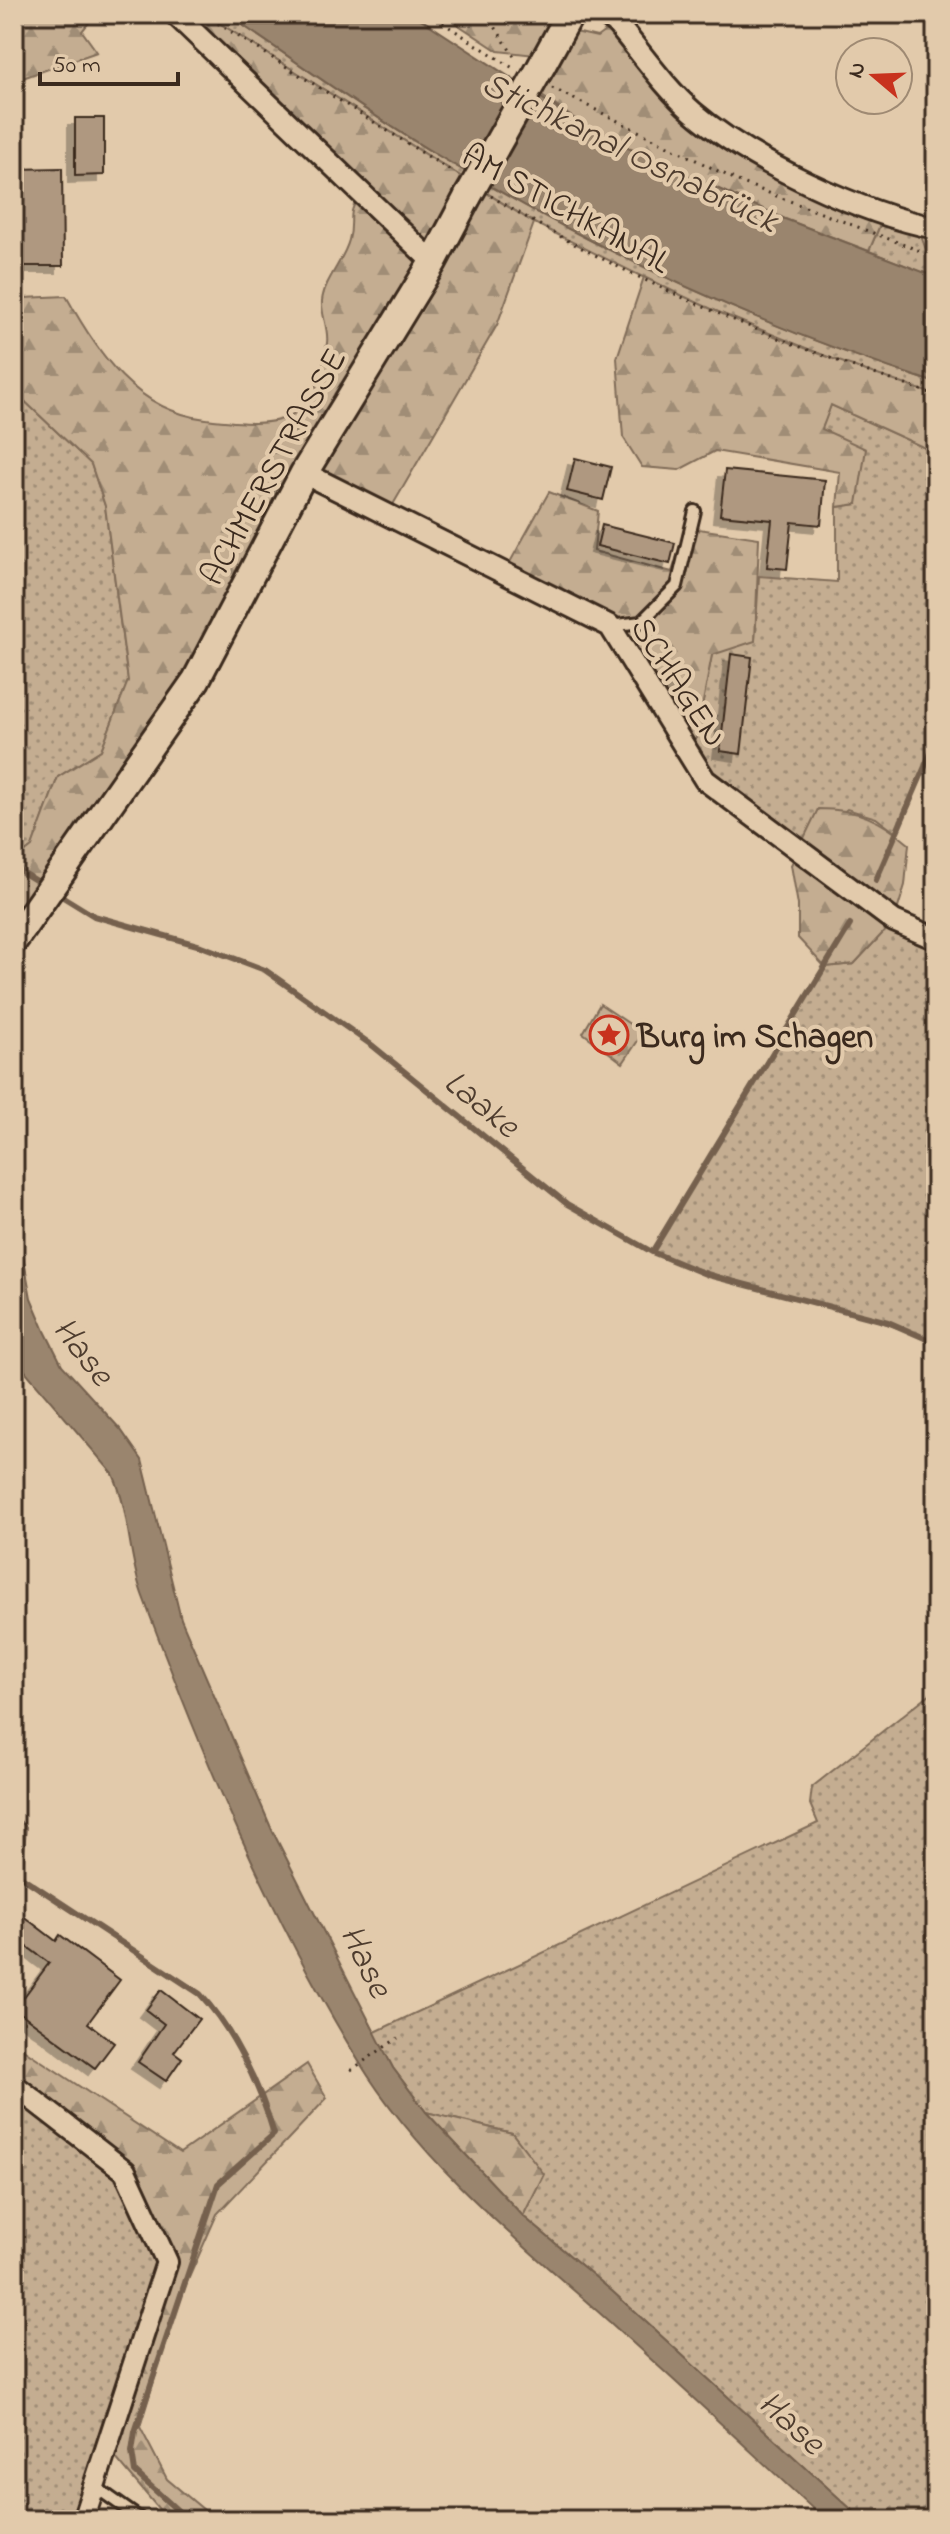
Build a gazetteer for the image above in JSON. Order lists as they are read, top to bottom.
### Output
{
  "streets": {
    "street": ["ACHMERSTRASSE", "SCHAGEN"],
    "path": ["AM STICHKANAL"]
  },
  "crossings": [
    ["AM STICHKANAL", "ACHMERSTRASSE"],
    ["ACHMERSTRASSE", "SCHAGEN"]
  ],
  "water": ["Stichkanal Osnabrück", "Laake", "Hase"],
  "places": {
    "place": ["Burg im Schagen"]
  },
  "scale_bar": "50 m",
  "north": "left"
}
